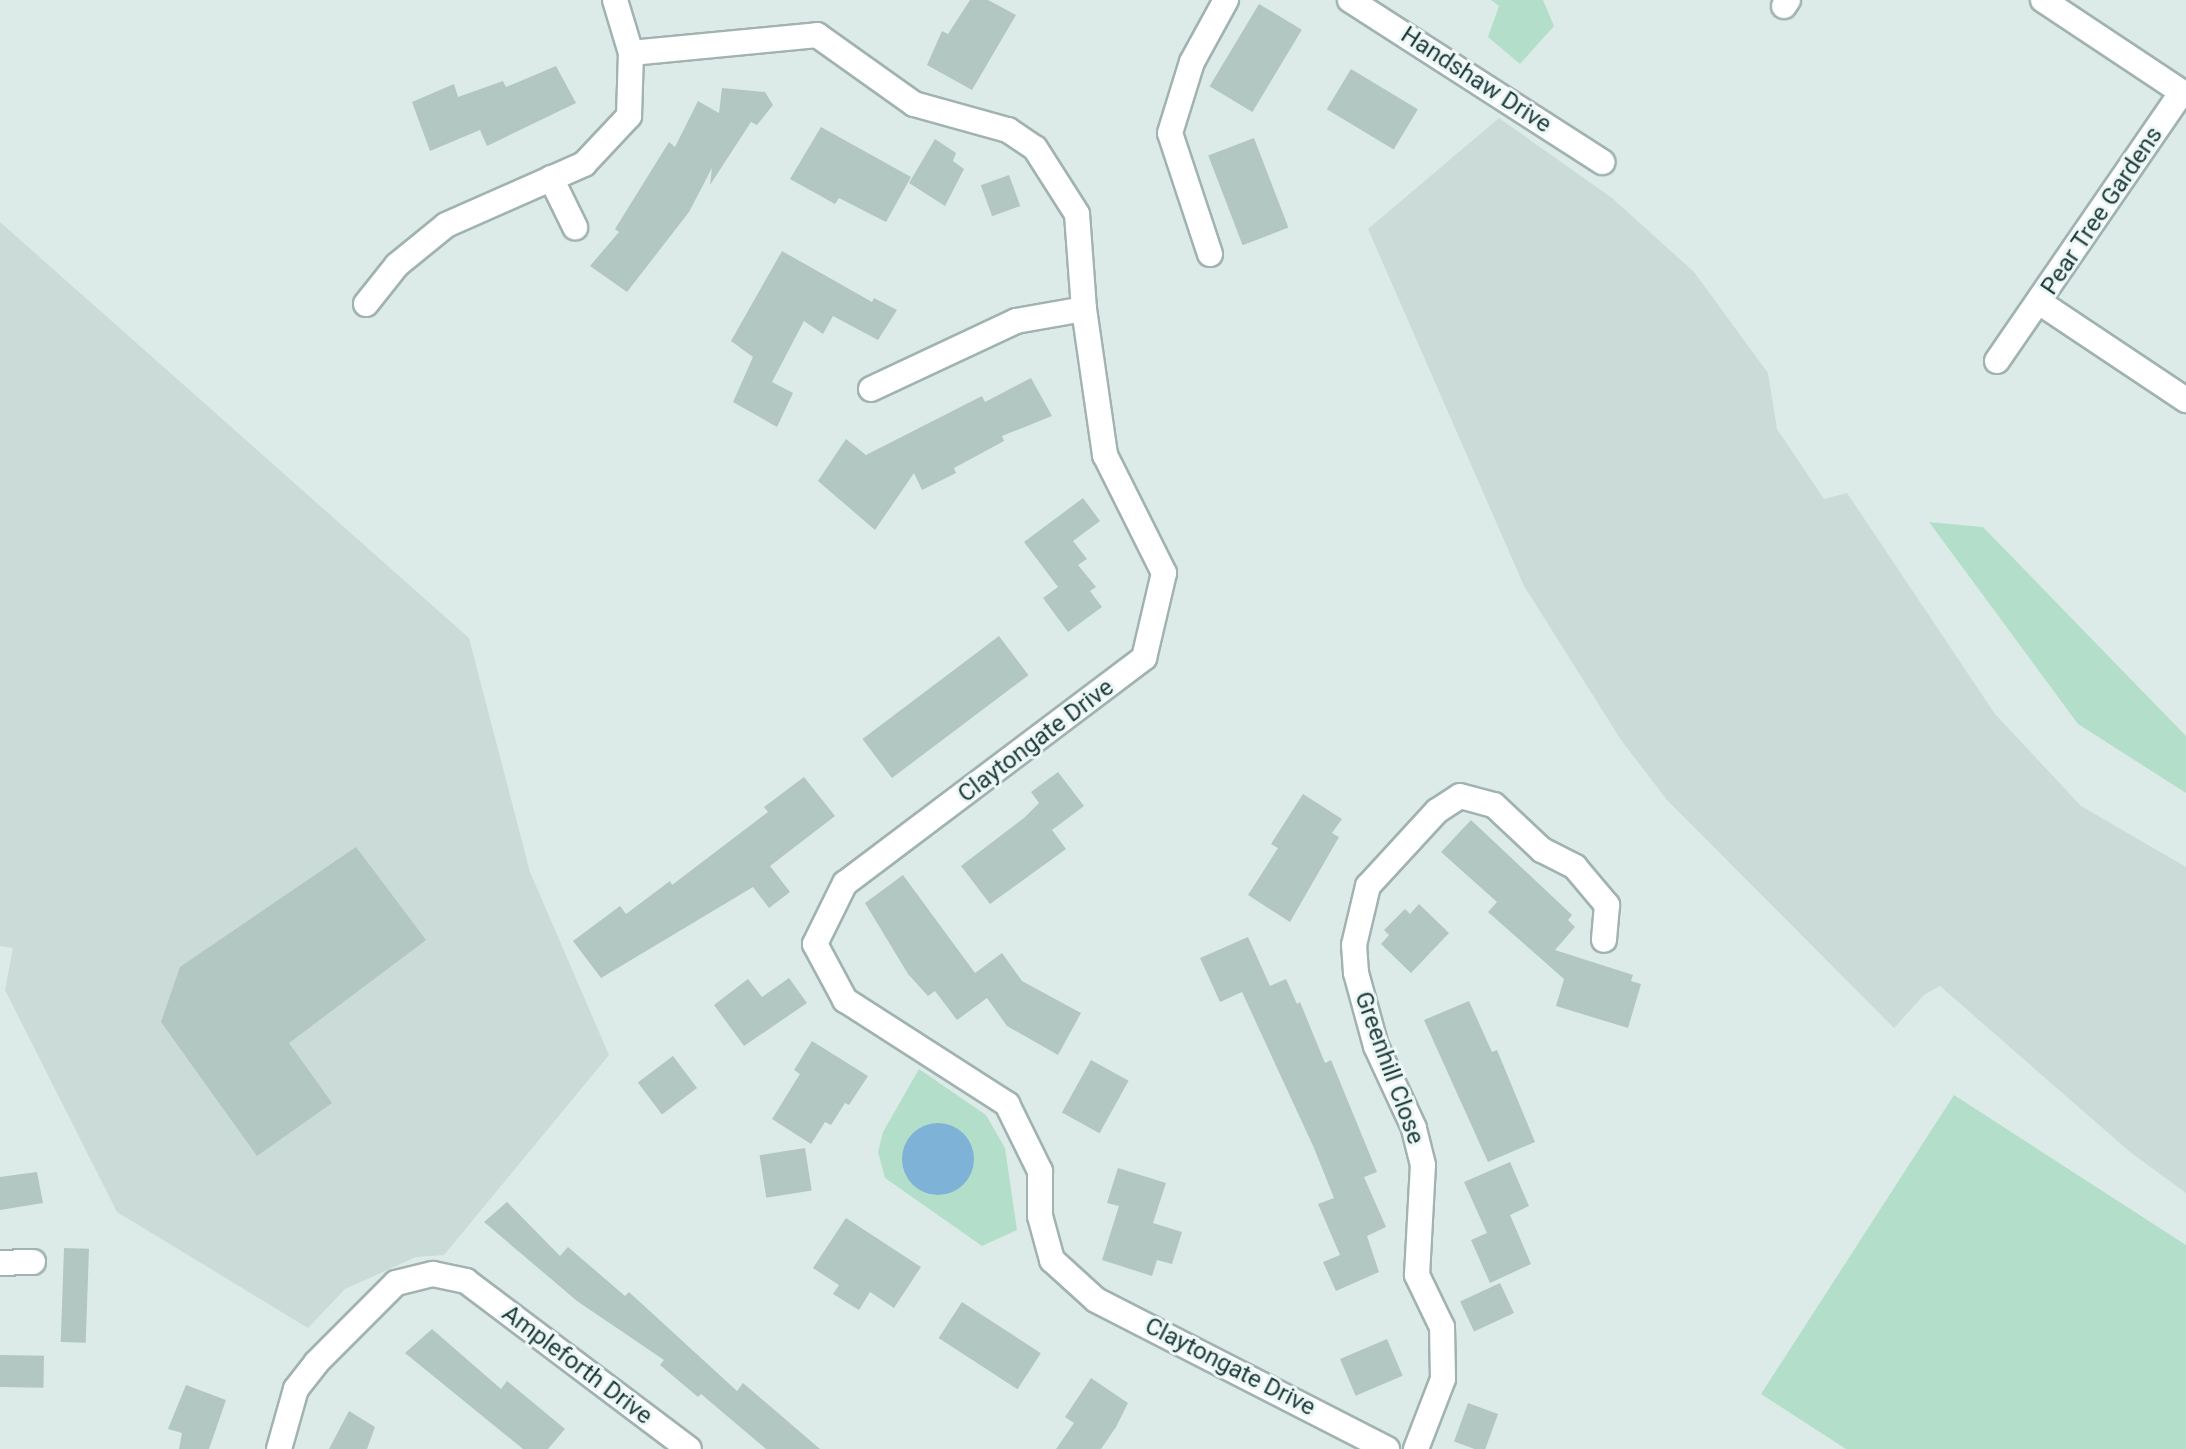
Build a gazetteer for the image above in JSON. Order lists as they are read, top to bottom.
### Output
{
  "streets": {
    "street": [
      "Handshaw Drive",
      "Pear Tree Gardens",
      "Claytongate Drive",
      "Greenhill Close",
      "Ampleforth Drive"
    ]
  }
}
